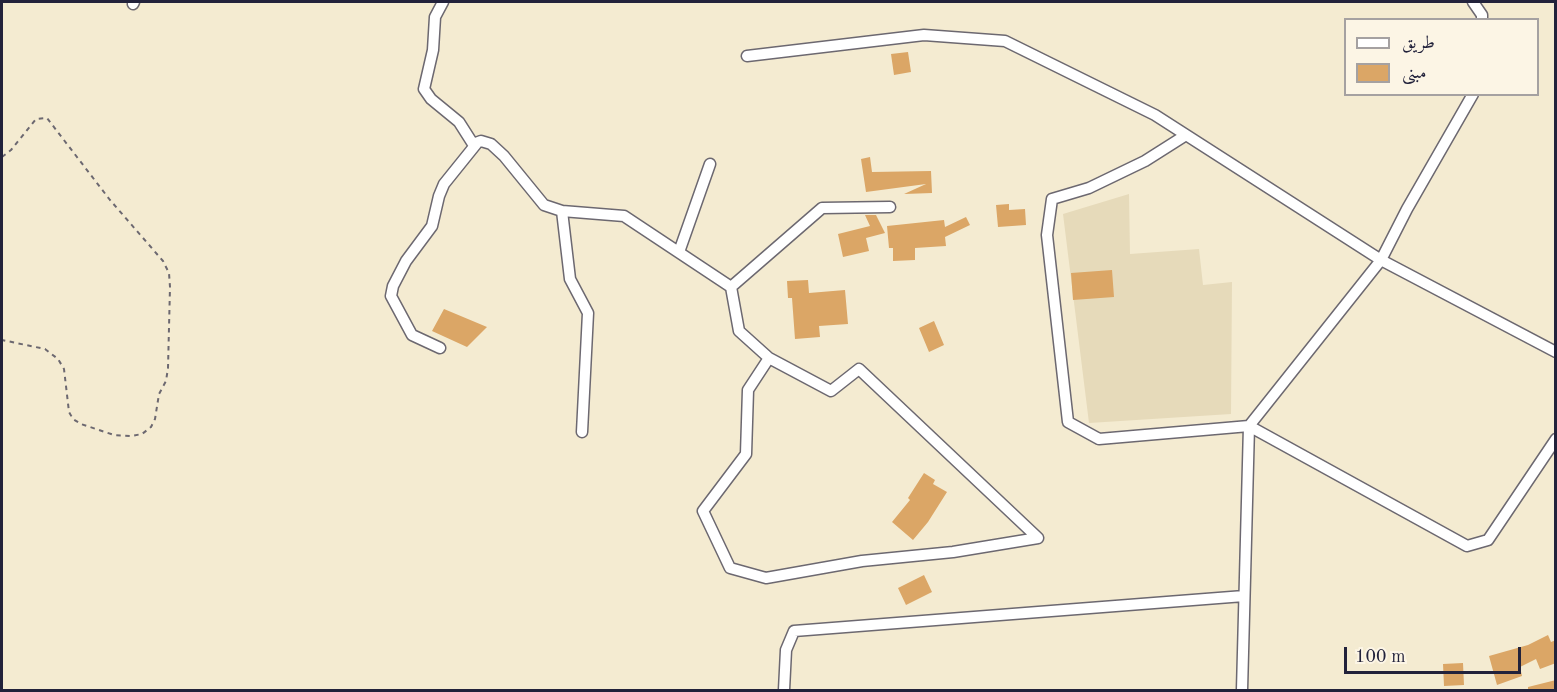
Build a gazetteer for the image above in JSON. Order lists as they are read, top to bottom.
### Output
{
  "legend": ["طريق", "مبنى"],
  "scale_bar": "100 m"
}
